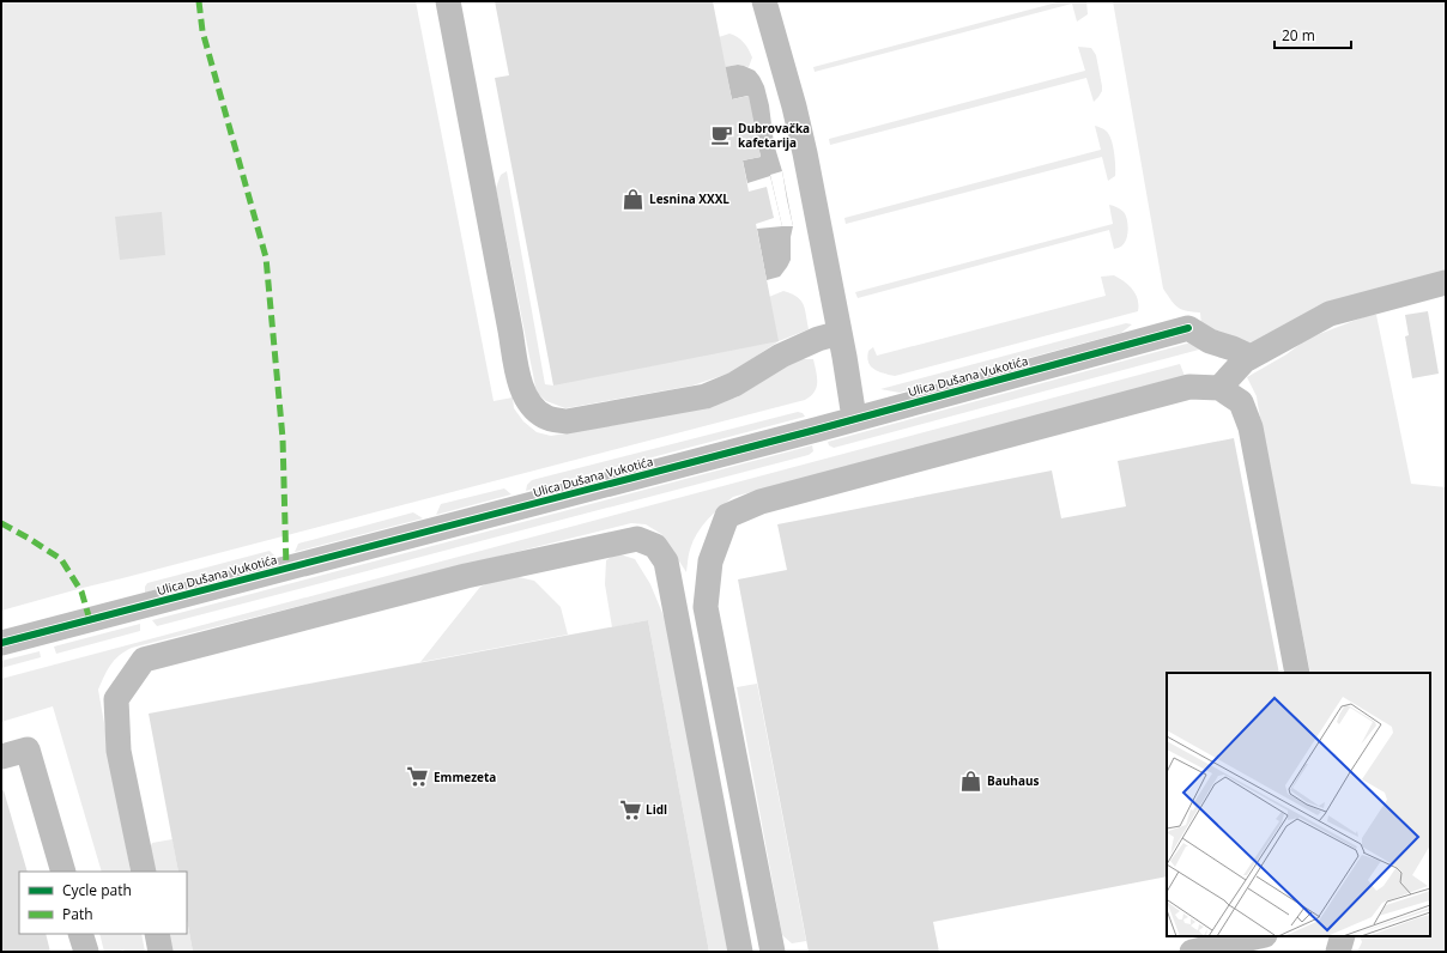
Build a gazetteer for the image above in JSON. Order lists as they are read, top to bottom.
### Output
{
  "streets": {
    "street": ["Ulica Dušana Vukotića"]
  },
  "places": {
    "cafe": ["Dubrovačka kafetarija"],
    "shop": ["Lesnina XXXL", "Bauhaus"],
    "supermarket": ["Emmezeta", "Lidl"]
  },
  "legend": ["Cycle path", "Path"],
  "scale_bar": "20 m"
}
